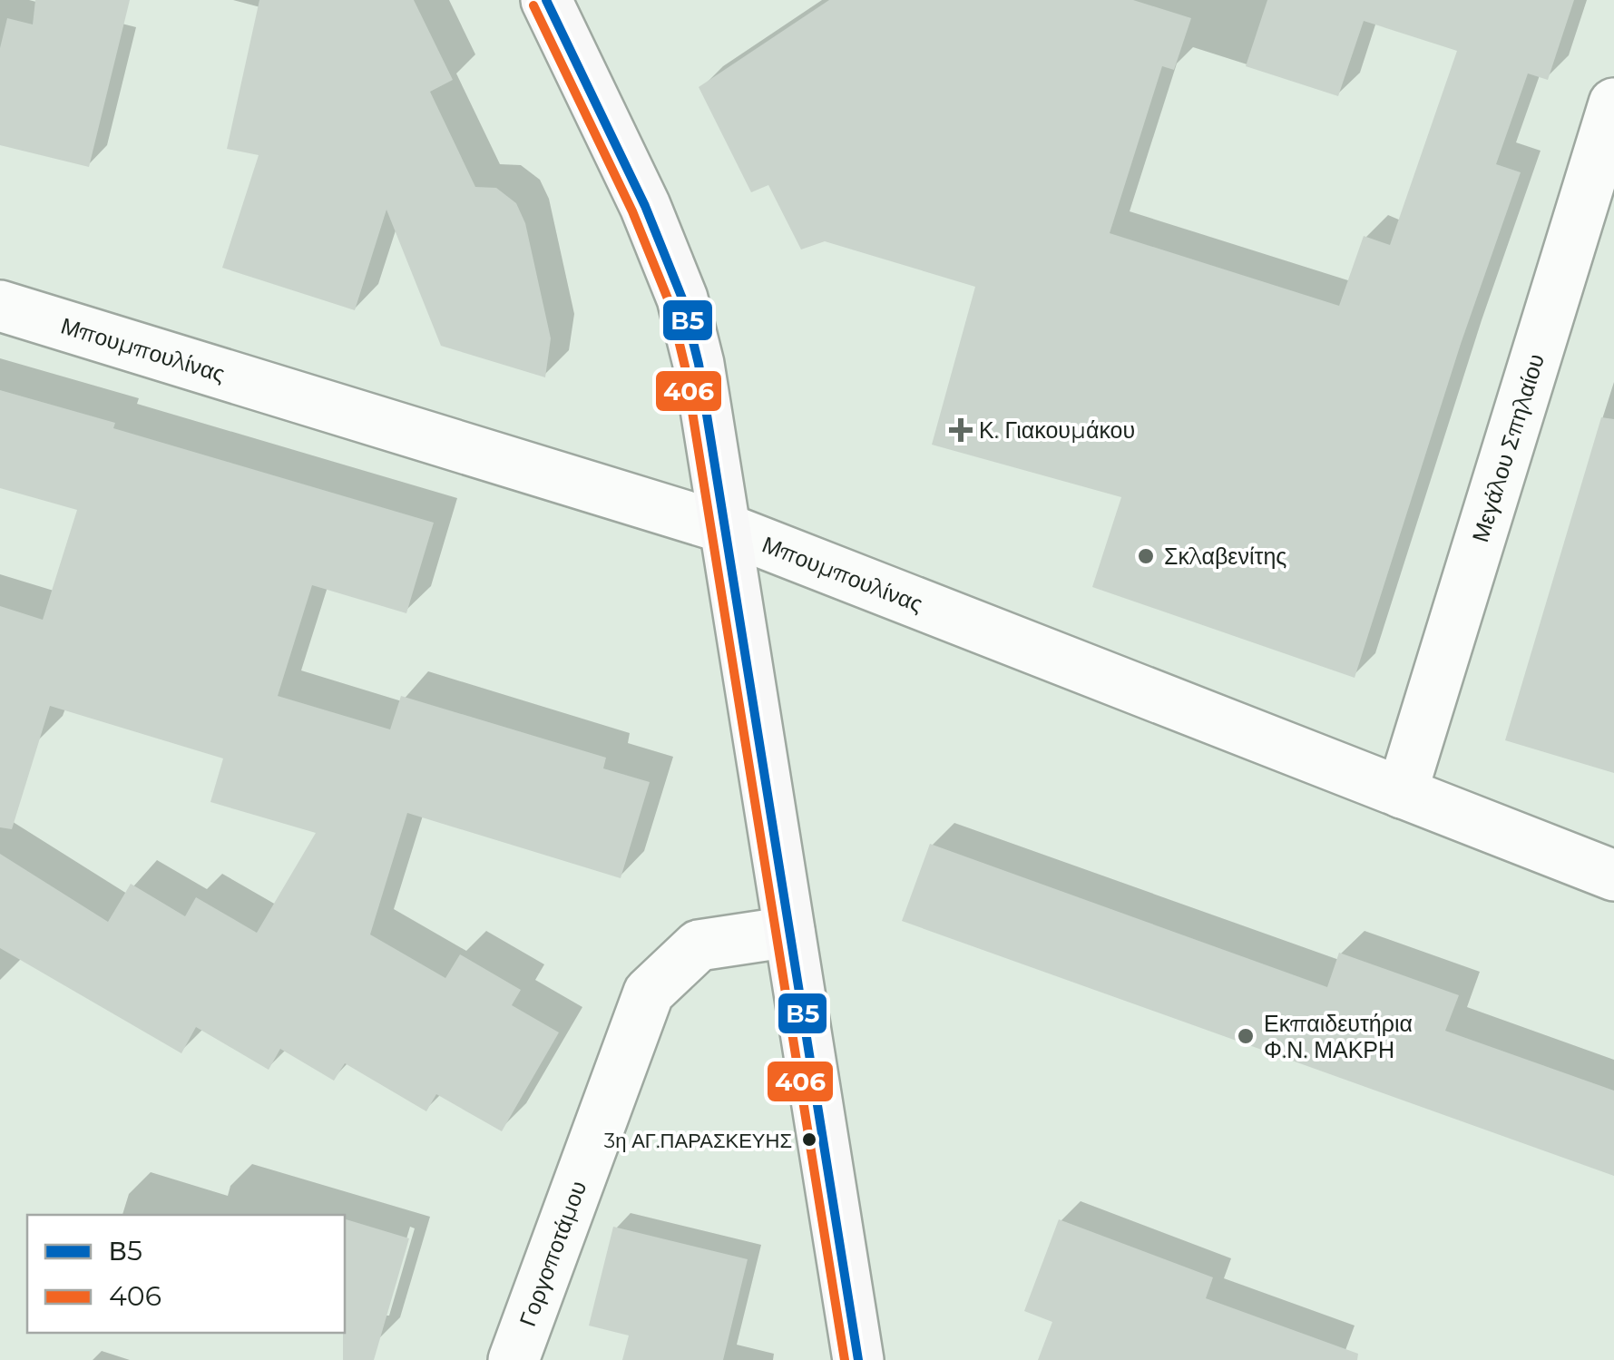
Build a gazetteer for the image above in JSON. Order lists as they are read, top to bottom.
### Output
{
  "streets": {
    "street": ["Μπουμπουλίνας", "Μεγάλου Σπηλαίου", "Γοργοποτάμου"]
  },
  "crossings": [
    ["Μπουμπουλίνας", "Μεγάλου Σπηλαίου"]
  ],
  "places": {
    "health": ["Κ. Γιακουμάκου"],
    "other": ["Σκλαβενίτης", "Εκπαιδευτήρια Φ.Ν. ΜΑΚΡΗ", "3η ΑΓ.ΠΑΡΑΣΚΕΥΗΣ"]
  },
  "lines": ["transit line Β5", "transit line 406"],
  "legend": ["Β5", "406"]
}
